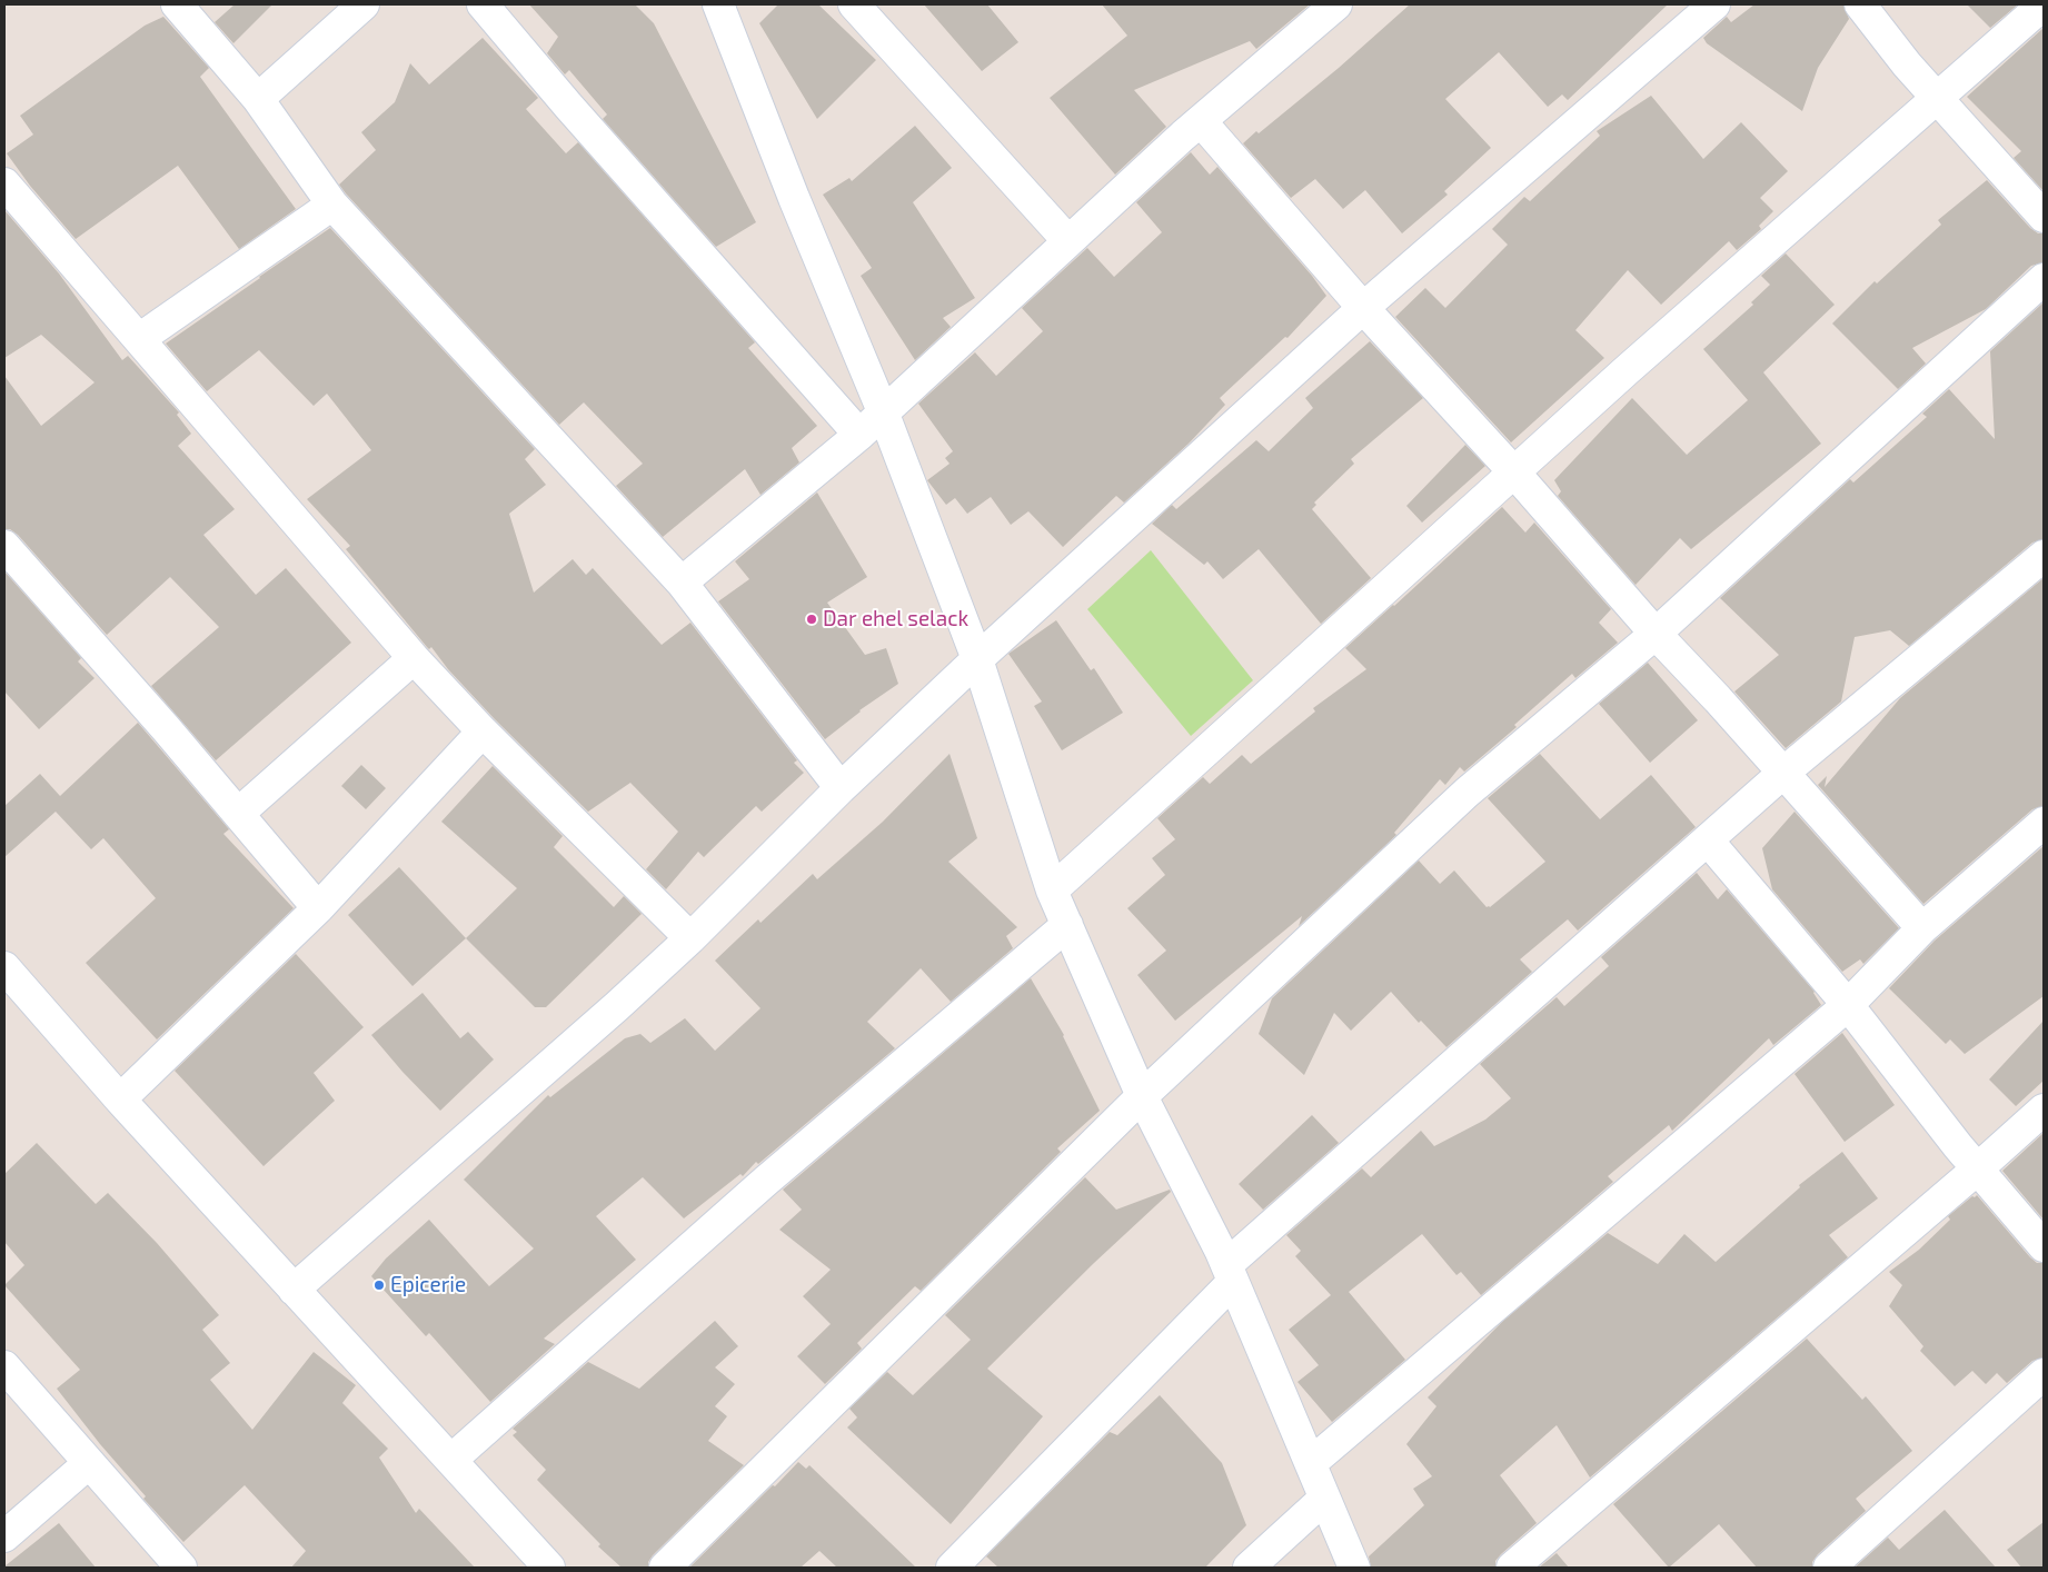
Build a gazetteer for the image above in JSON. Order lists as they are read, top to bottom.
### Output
{
  "places": ["Dar ehel selack", "Epicerie"]
}
